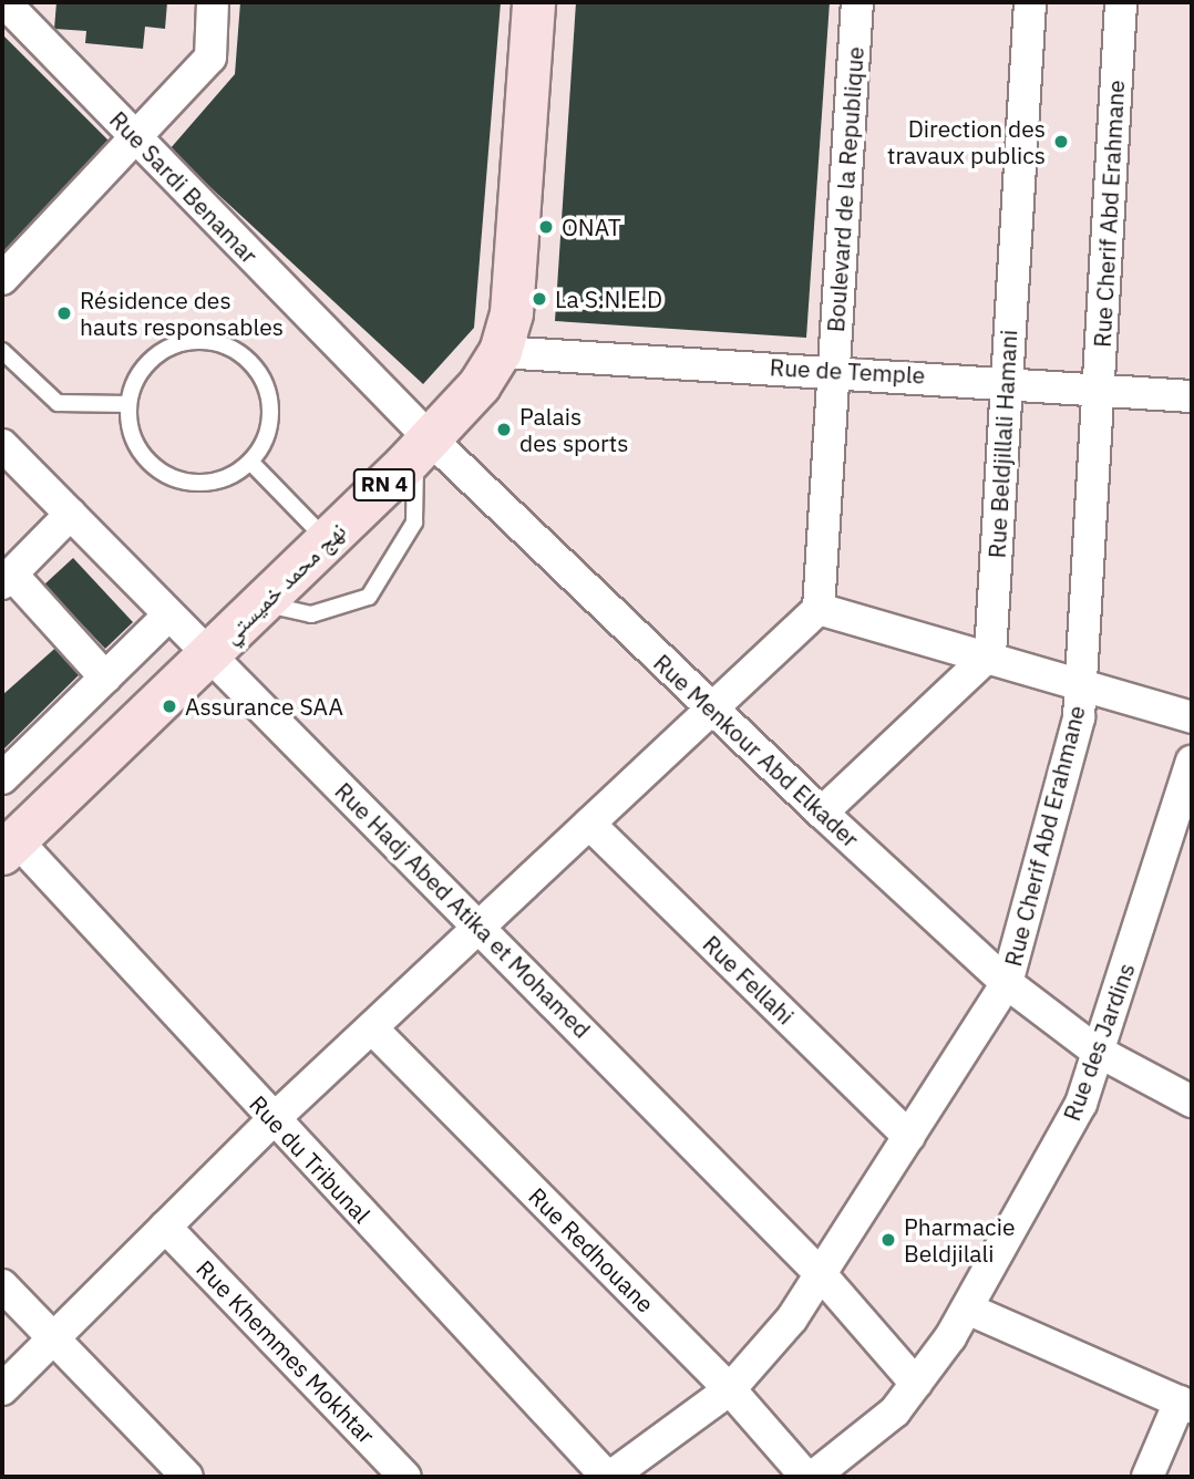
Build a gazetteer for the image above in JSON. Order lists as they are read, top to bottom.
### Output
{
  "streets": {
    "main road": ["RN 4", "نهج محمد خميستي"],
    "street": [
      "Rue Sardi Benamar",
      "Boulevard de la Republique",
      "Rue Cherif Abd Erahmane",
      "Rue de Temple",
      "Rue Beldjillali Hamani",
      "Rue Menkour Abd Elkader",
      "Rue Hadj Abed Atika et Mohamed",
      "Rue Fellahi",
      "Rue des Jardins",
      "Rue du Tribunal",
      "Rue Redhouane",
      "Rue Khemmes Mokhtar"
    ]
  },
  "crossings": [
    ["Rue Sardi Benamar", "نهج محمد خميستي"],
    ["Rue Sardi Benamar", "Rue Menkour Abd Elkader"],
    ["Boulevard de la Republique", "Rue de Temple"],
    ["Rue Cherif Abd Erahmane", "Rue de Temple"],
    ["Rue Cherif Abd Erahmane", "Rue Menkour Abd Elkader"],
    ["Rue Cherif Abd Erahmane", "Rue Hadj Abed Atika et Mohamed"],
    ["Rue Cherif Abd Erahmane", "Rue Fellahi"],
    ["Rue Cherif Abd Erahmane", "Rue du Tribunal"],
    ["Rue Cherif Abd Erahmane", "Rue Redhouane"],
    ["Rue de Temple", "Rue Beldjillali Hamani"],
    ["Rue de Temple", "نهج محمد خميستي"],
    ["نهج محمد خميستي", "Rue Menkour Abd Elkader"],
    ["نهج محمد خميستي", "Rue Hadj Abed Atika et Mohamed"],
    ["نهج محمد خميستي", "Rue du Tribunal"],
    ["Rue Menkour Abd Elkader", "Rue des Jardins"],
    ["Rue Hadj Abed Atika et Mohamed", "Rue des Jardins"]
  ],
  "places": [
    "Direction des travaux publics",
    "ONAT",
    "La S.N.E.D",
    "Résidence des hauts responsables",
    "Palais des sports",
    "Assurance SAA",
    "Pharmacie Beldjilali"
  ]
}
